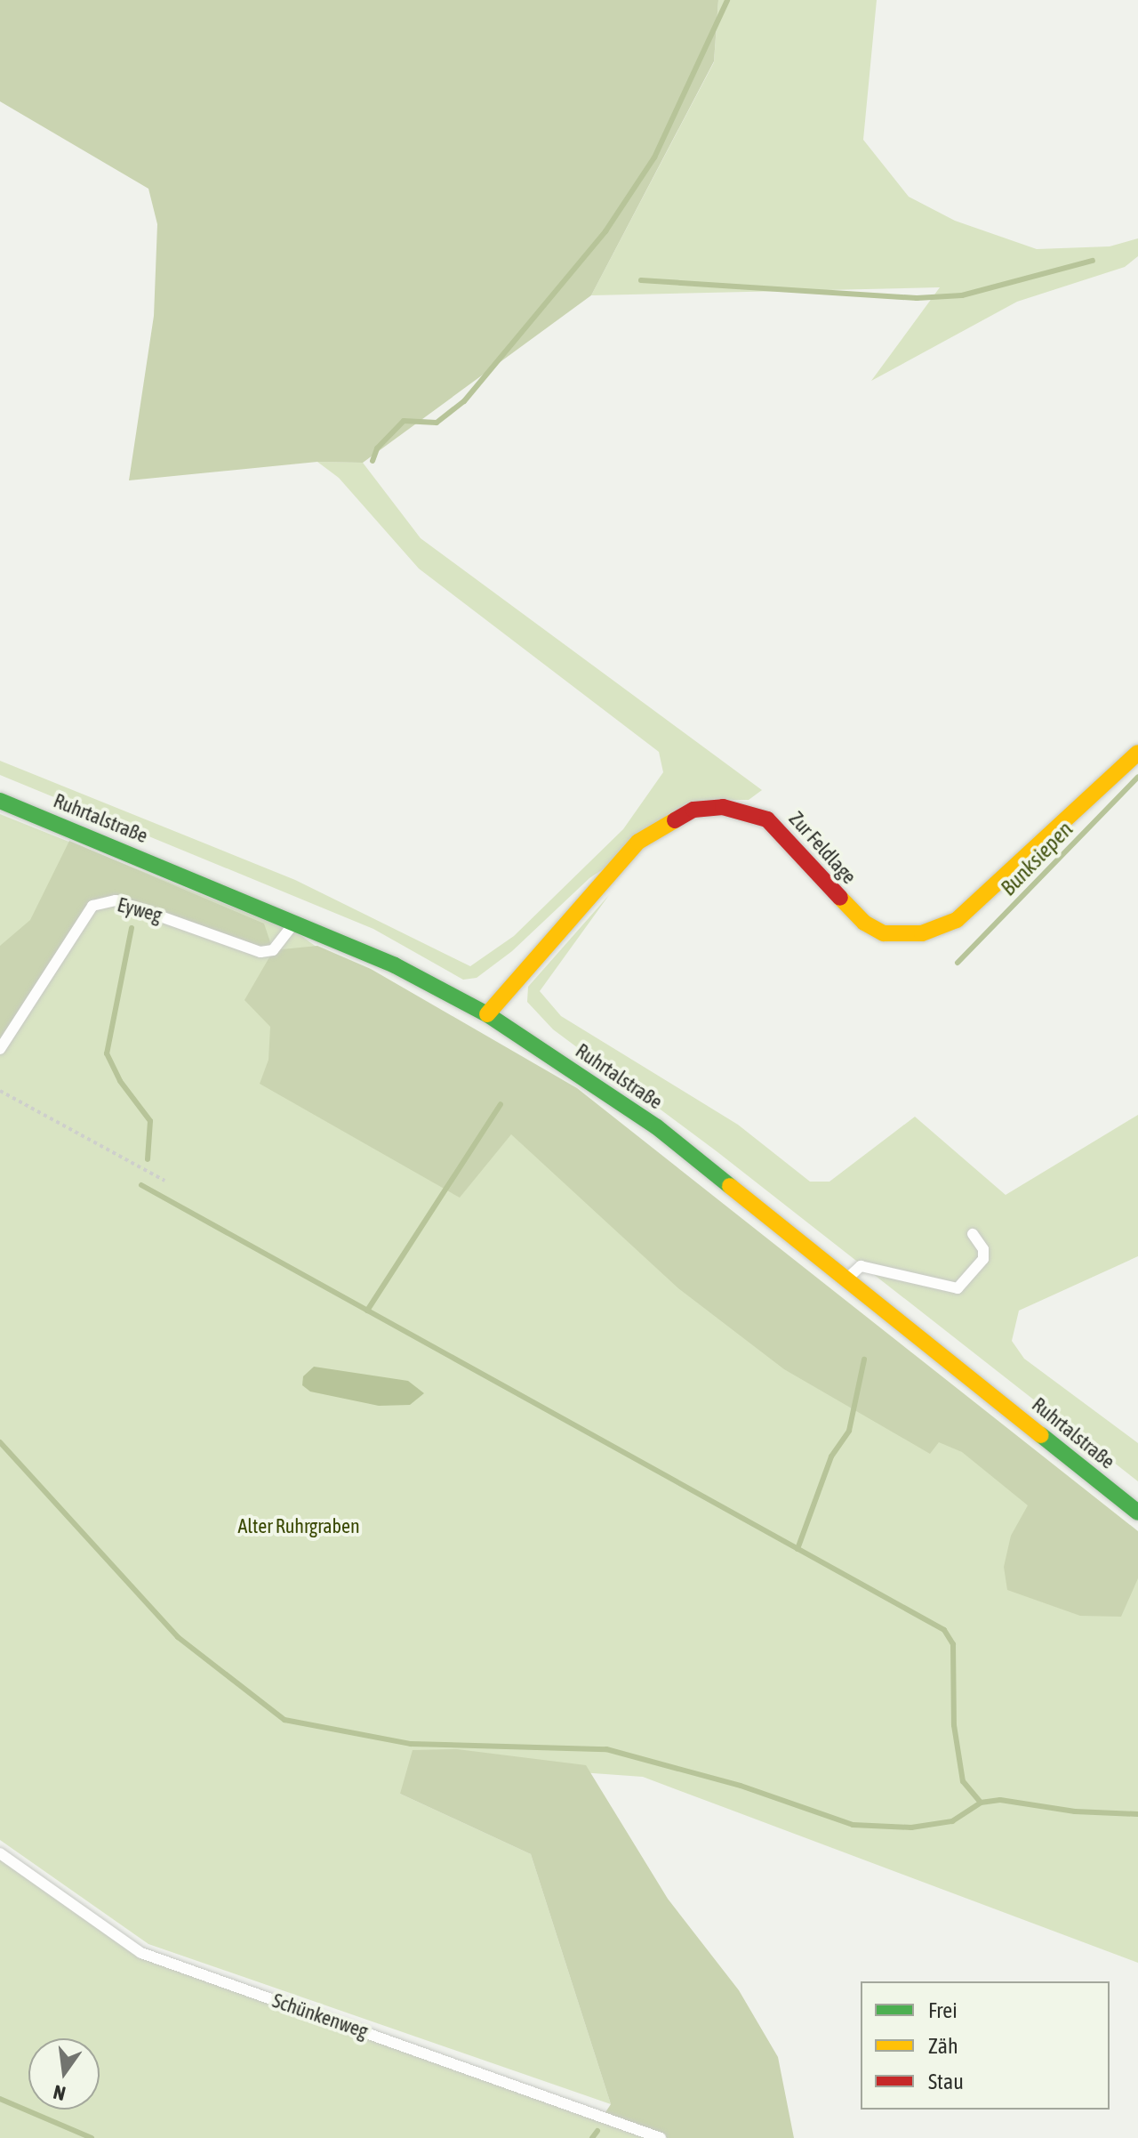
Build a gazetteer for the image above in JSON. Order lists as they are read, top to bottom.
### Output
{
  "streets": {
    "main road": ["Ruhrtalstraße", "Zur Feldlage"],
    "lane": ["Eyweg", "Schünkenweg"]
  },
  "crossings": [
    ["Ruhrtalstraße", "Zur Feldlage"],
    ["Ruhrtalstraße", "Eyweg"]
  ],
  "water": ["Bunksiepen"],
  "parks": ["Alter Ruhrgraben"],
  "legend": ["Frei", "Zäh", "Stau"],
  "north": "bottom"
}
